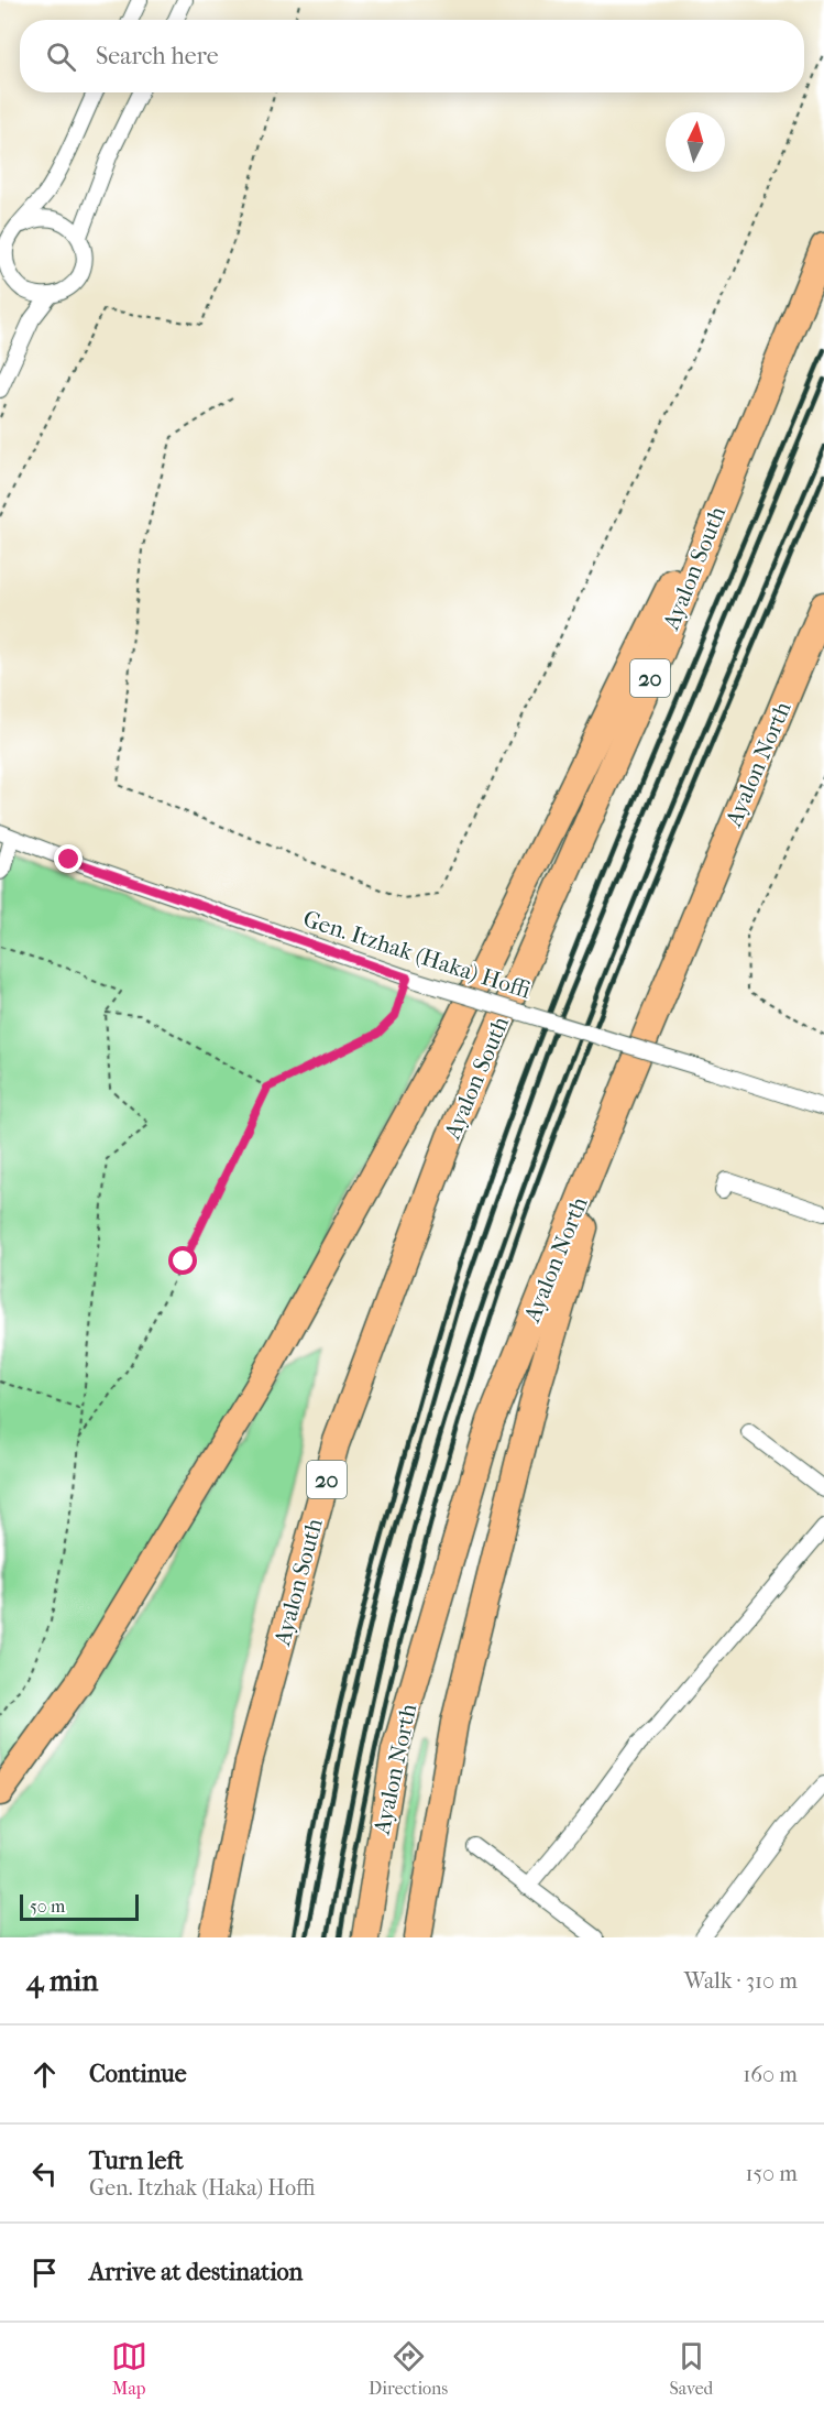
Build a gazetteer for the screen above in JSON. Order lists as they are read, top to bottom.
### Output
{
  "streets": {
    "highway": ["Ayalon South", "20", "Ayalon North"],
    "street": ["Gen. Itzhak (Haka) Hoffi"]
  },
  "scale_bar": "50 m",
  "north": "top",
  "page": {
    "search": "Search here",
    "scale": "50 m",
    "heading": ["4 min", "Walk · 310 m"],
    "list": [
      ["Continue", "160 m"],
      ["Turn left", "Gen. Itzhak (Haka) Hoffi", "150 m"],
      "Arrive at destination"
    ],
    "nav": ["Map", "Directions", "Saved"]
  }
}
